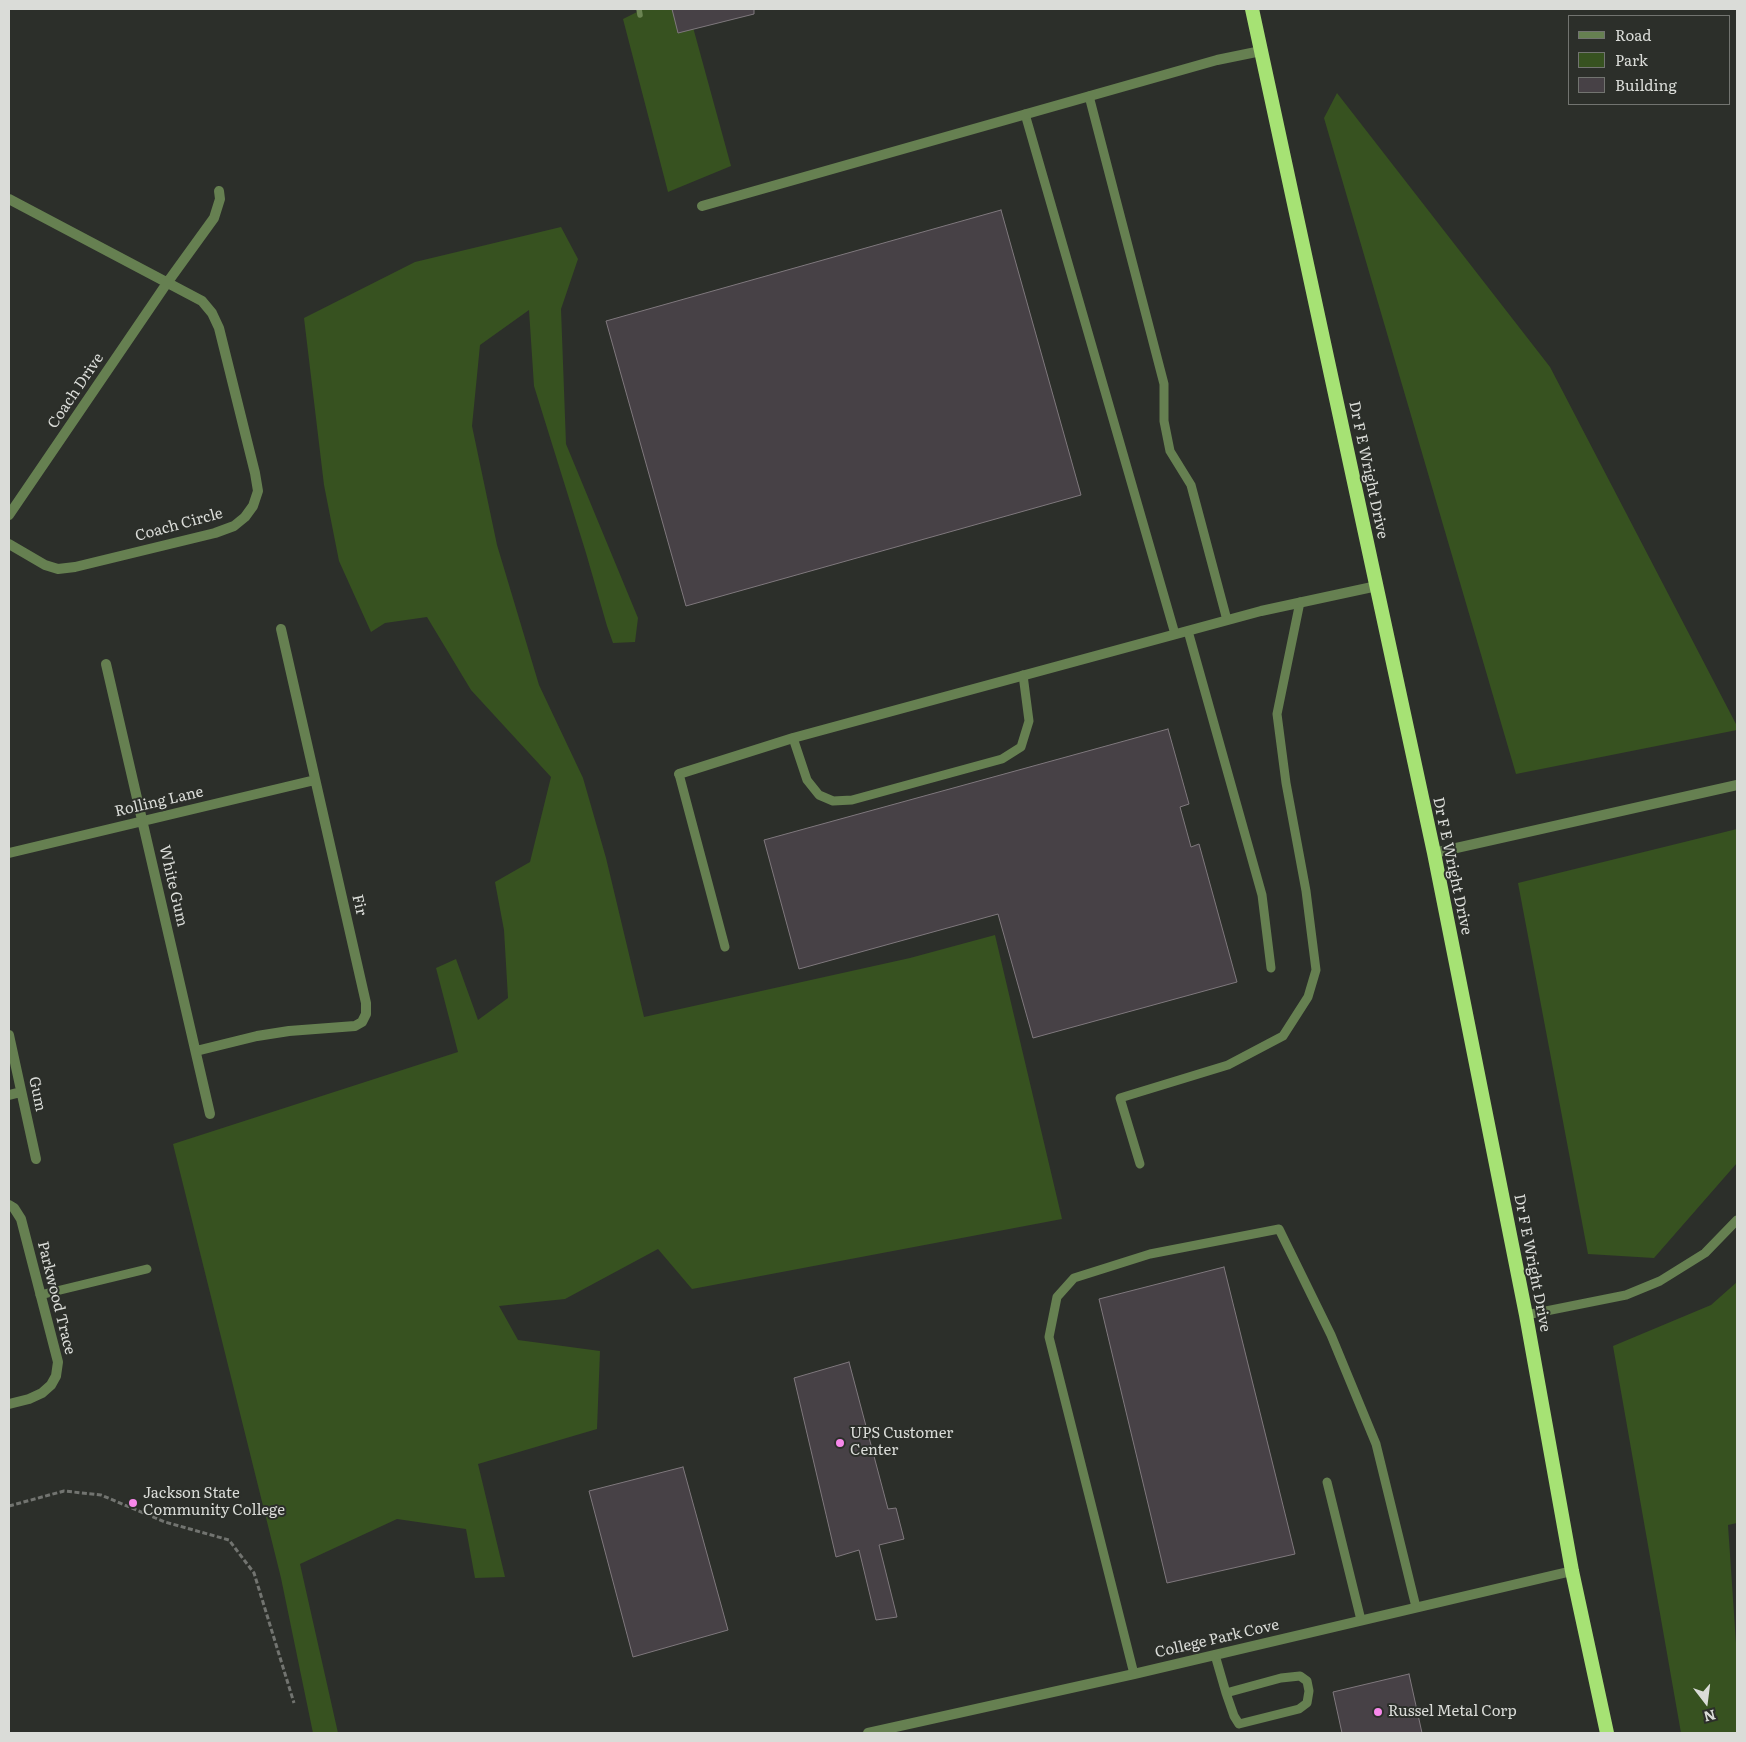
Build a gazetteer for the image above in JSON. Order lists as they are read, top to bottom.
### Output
{
  "streets": {
    "highway": ["Dr F E Wright Drive"],
    "street": [
      "Coach Drive",
      "Coach Circle",
      "Rolling Lane",
      "White Gum",
      "Fir",
      "Gum",
      "Parkwood Trace",
      "College Park Cove"
    ]
  },
  "crossings": [
    ["Coach Drive", "Coach Circle"],
    ["Dr F E Wright Drive", "College Park Cove"],
    ["Rolling Lane", "White Gum"],
    ["Rolling Lane", "Fir"],
    ["White Gum", "Fir"]
  ],
  "places": ["UPS Customer Center", "Jackson State Community College", "Russel Metal Corp"],
  "legend": ["Road", "Park", "Building"],
  "north": "bottom"
}
